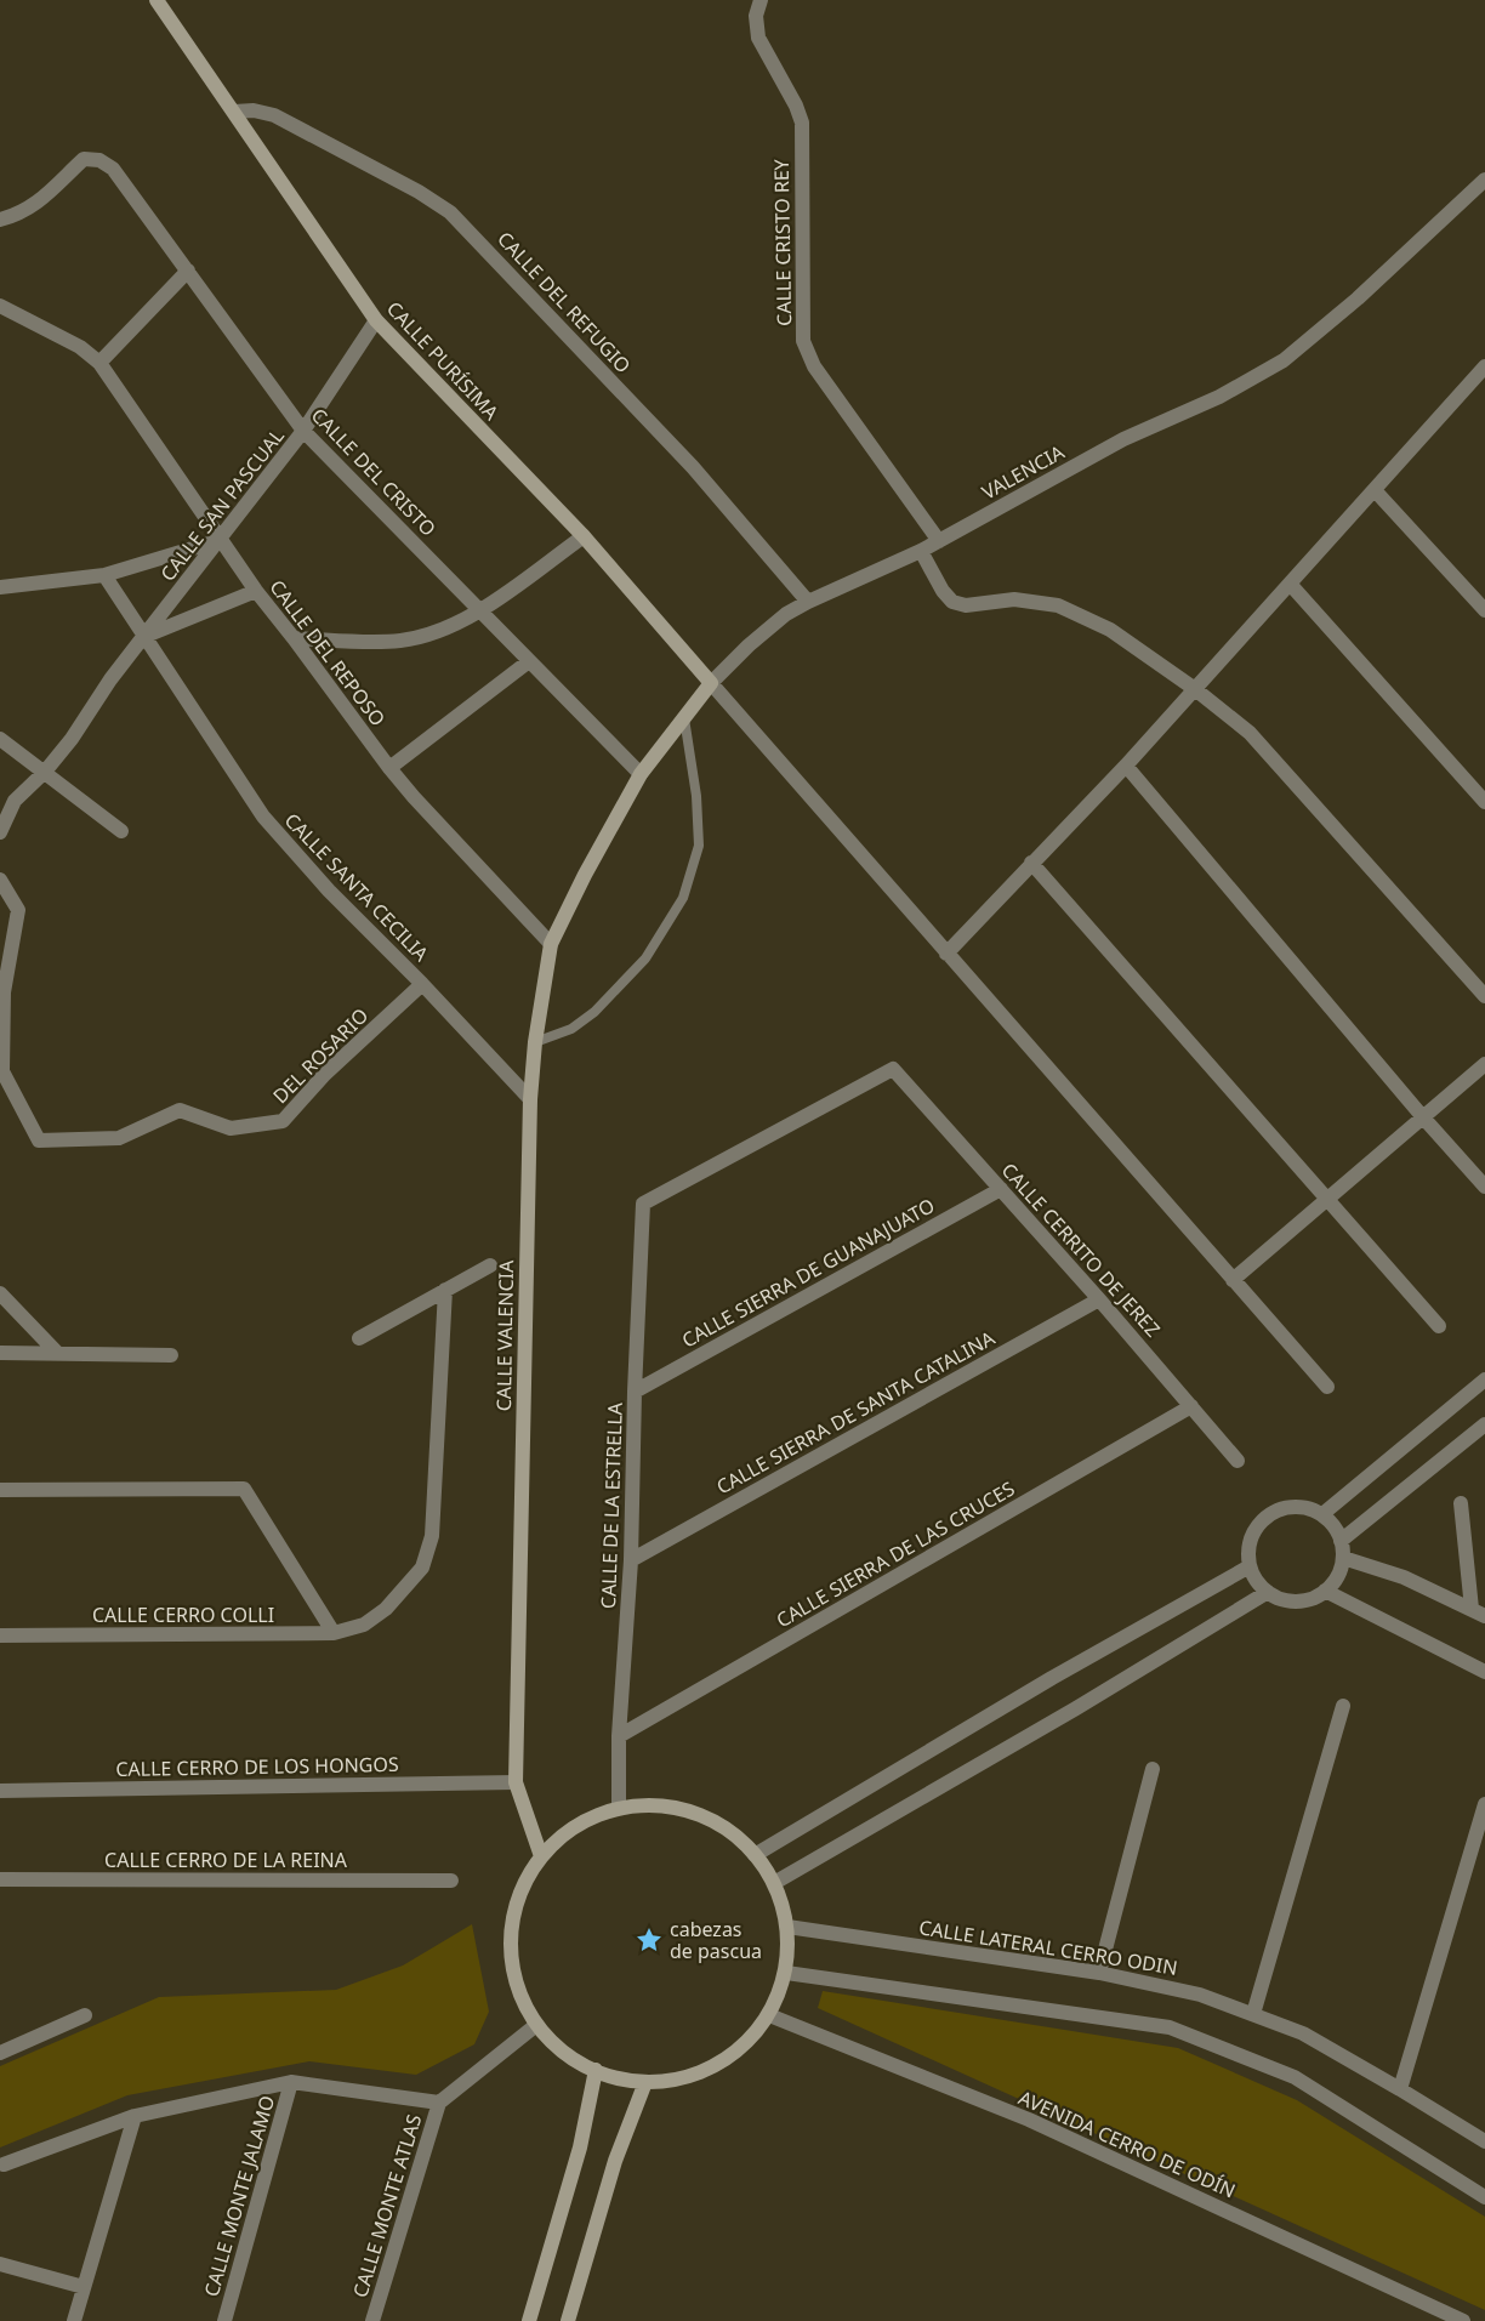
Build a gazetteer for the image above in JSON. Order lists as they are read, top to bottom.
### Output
{
  "streets": {
    "street": [
      "CALLE CRISTO REY",
      "CALLE DEL REFUGIO",
      "CALLE PURÍSIMA",
      "CALLE DEL CRISTO",
      "VALENCIA",
      "CALLE SAN PASCUAL",
      "CALLE DEL REPOSO",
      "CALLE SANTA CECILIA",
      "DEL ROSARIO",
      "CALLE CERRITO DE JEREZ",
      "CALLE SIERRA DE GUANAJUATO",
      "CALLE VALENCIA",
      "CALLE SIERRA DE SANTA CATALINA",
      "CALLE DE LA ESTRELLA",
      "CALLE SIERRA DE LAS CRUCES",
      "CALLE CERRO COLLI",
      "CALLE CERRO DE LOS HONGOS",
      "CALLE CERRO DE LA REINA",
      "CALLE LATERAL CERRO ODIN",
      "AVENIDA CERRO DE ODÍN",
      "CALLE MONTE JALAMO",
      "CALLE MONTE ATLAS"
    ]
  },
  "crossings": [
    ["CALLE CRISTO REY", "VALENCIA"],
    ["CALLE DEL REFUGIO", "CALLE PURÍSIMA"],
    ["CALLE DEL REFUGIO", "VALENCIA"],
    ["CALLE PURÍSIMA", "VALENCIA"],
    ["CALLE PURÍSIMA", "CALLE SAN PASCUAL"],
    ["CALLE DEL CRISTO", "VALENCIA"],
    ["CALLE DEL CRISTO", "CALLE SAN PASCUAL"],
    ["VALENCIA", "CALLE VALENCIA"],
    ["CALLE SAN PASCUAL", "CALLE DEL REPOSO"],
    ["CALLE SAN PASCUAL", "CALLE SANTA CECILIA"],
    ["CALLE DEL REPOSO", "CALLE VALENCIA"],
    ["CALLE SANTA CECILIA", "DEL ROSARIO"],
    ["CALLE SANTA CECILIA", "CALLE VALENCIA"],
    ["CALLE CERRITO DE JEREZ", "CALLE SIERRA DE GUANAJUATO"],
    ["CALLE CERRITO DE JEREZ", "CALLE SIERRA DE SANTA CATALINA"],
    ["CALLE CERRITO DE JEREZ", "CALLE DE LA ESTRELLA"],
    ["CALLE CERRITO DE JEREZ", "CALLE SIERRA DE LAS CRUCES"],
    ["CALLE SIERRA DE GUANAJUATO", "CALLE DE LA ESTRELLA"],
    ["CALLE VALENCIA", "CALLE CERRO DE LOS HONGOS"],
    ["CALLE SIERRA DE SANTA CATALINA", "CALLE DE LA ESTRELLA"],
    ["CALLE DE LA ESTRELLA", "CALLE SIERRA DE LAS CRUCES"]
  ],
  "places": {
    "place": ["cabezas de pascua"]
  }
}
